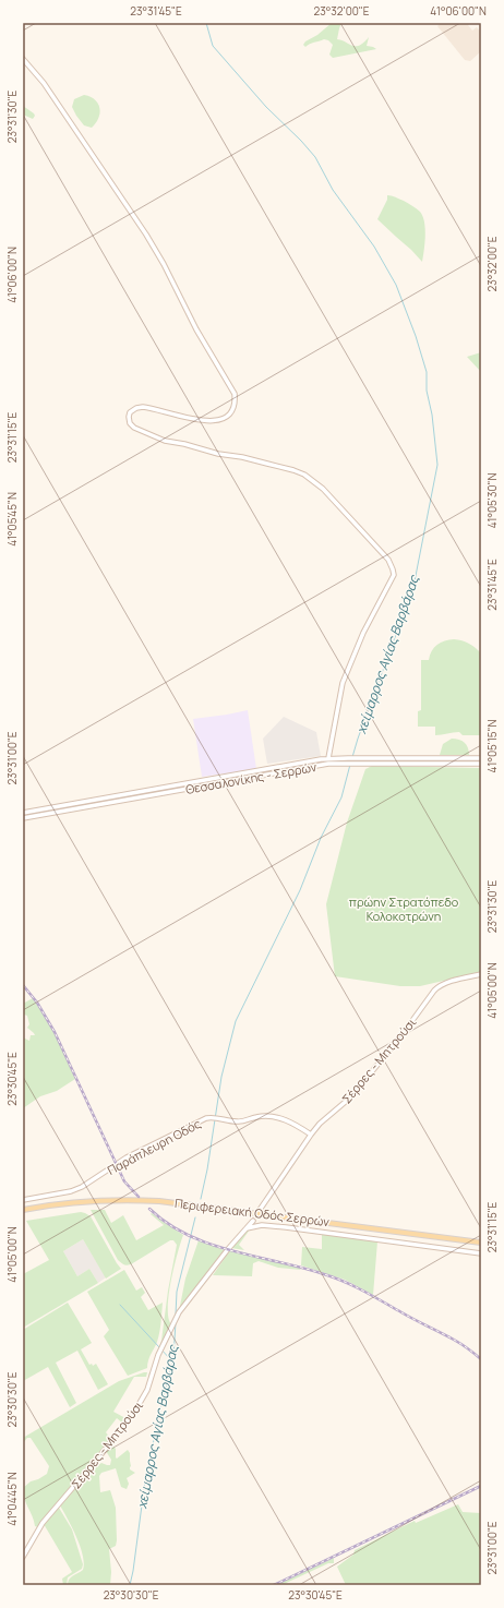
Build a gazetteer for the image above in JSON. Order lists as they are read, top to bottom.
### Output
{
  "streets": {
    "main road": ["Περιφερειακή Οδός Σερρών"],
    "street": ["Θεσσαλονίκης - Σερρών", "Σέρρες - Μητρούσι", "Παράπλευρη Οδός"]
  },
  "crossings": [
    ["Σέρρες - Μητρούσι", "Παράπλευρη Οδός"]
  ],
  "water": ["χείμαρρος Αγίας Βαρβάρας"],
  "parks": ["πρώην Στρατόπεδο Κολοκοτρώνη"],
  "coordinates": [
    "23°31'45\"E",
    "23°32'00\"E",
    "41°06'00\"N",
    "23°31'30\"E",
    "23°31'15\"E",
    "41°05'30\"N",
    "41°05'45\"N",
    "41°05'15\"N",
    "23°31'00\"E",
    "41°05'00\"N",
    "23°30'45\"E",
    "23°30'30\"E",
    "41°04'45\"N"
  ]
}
